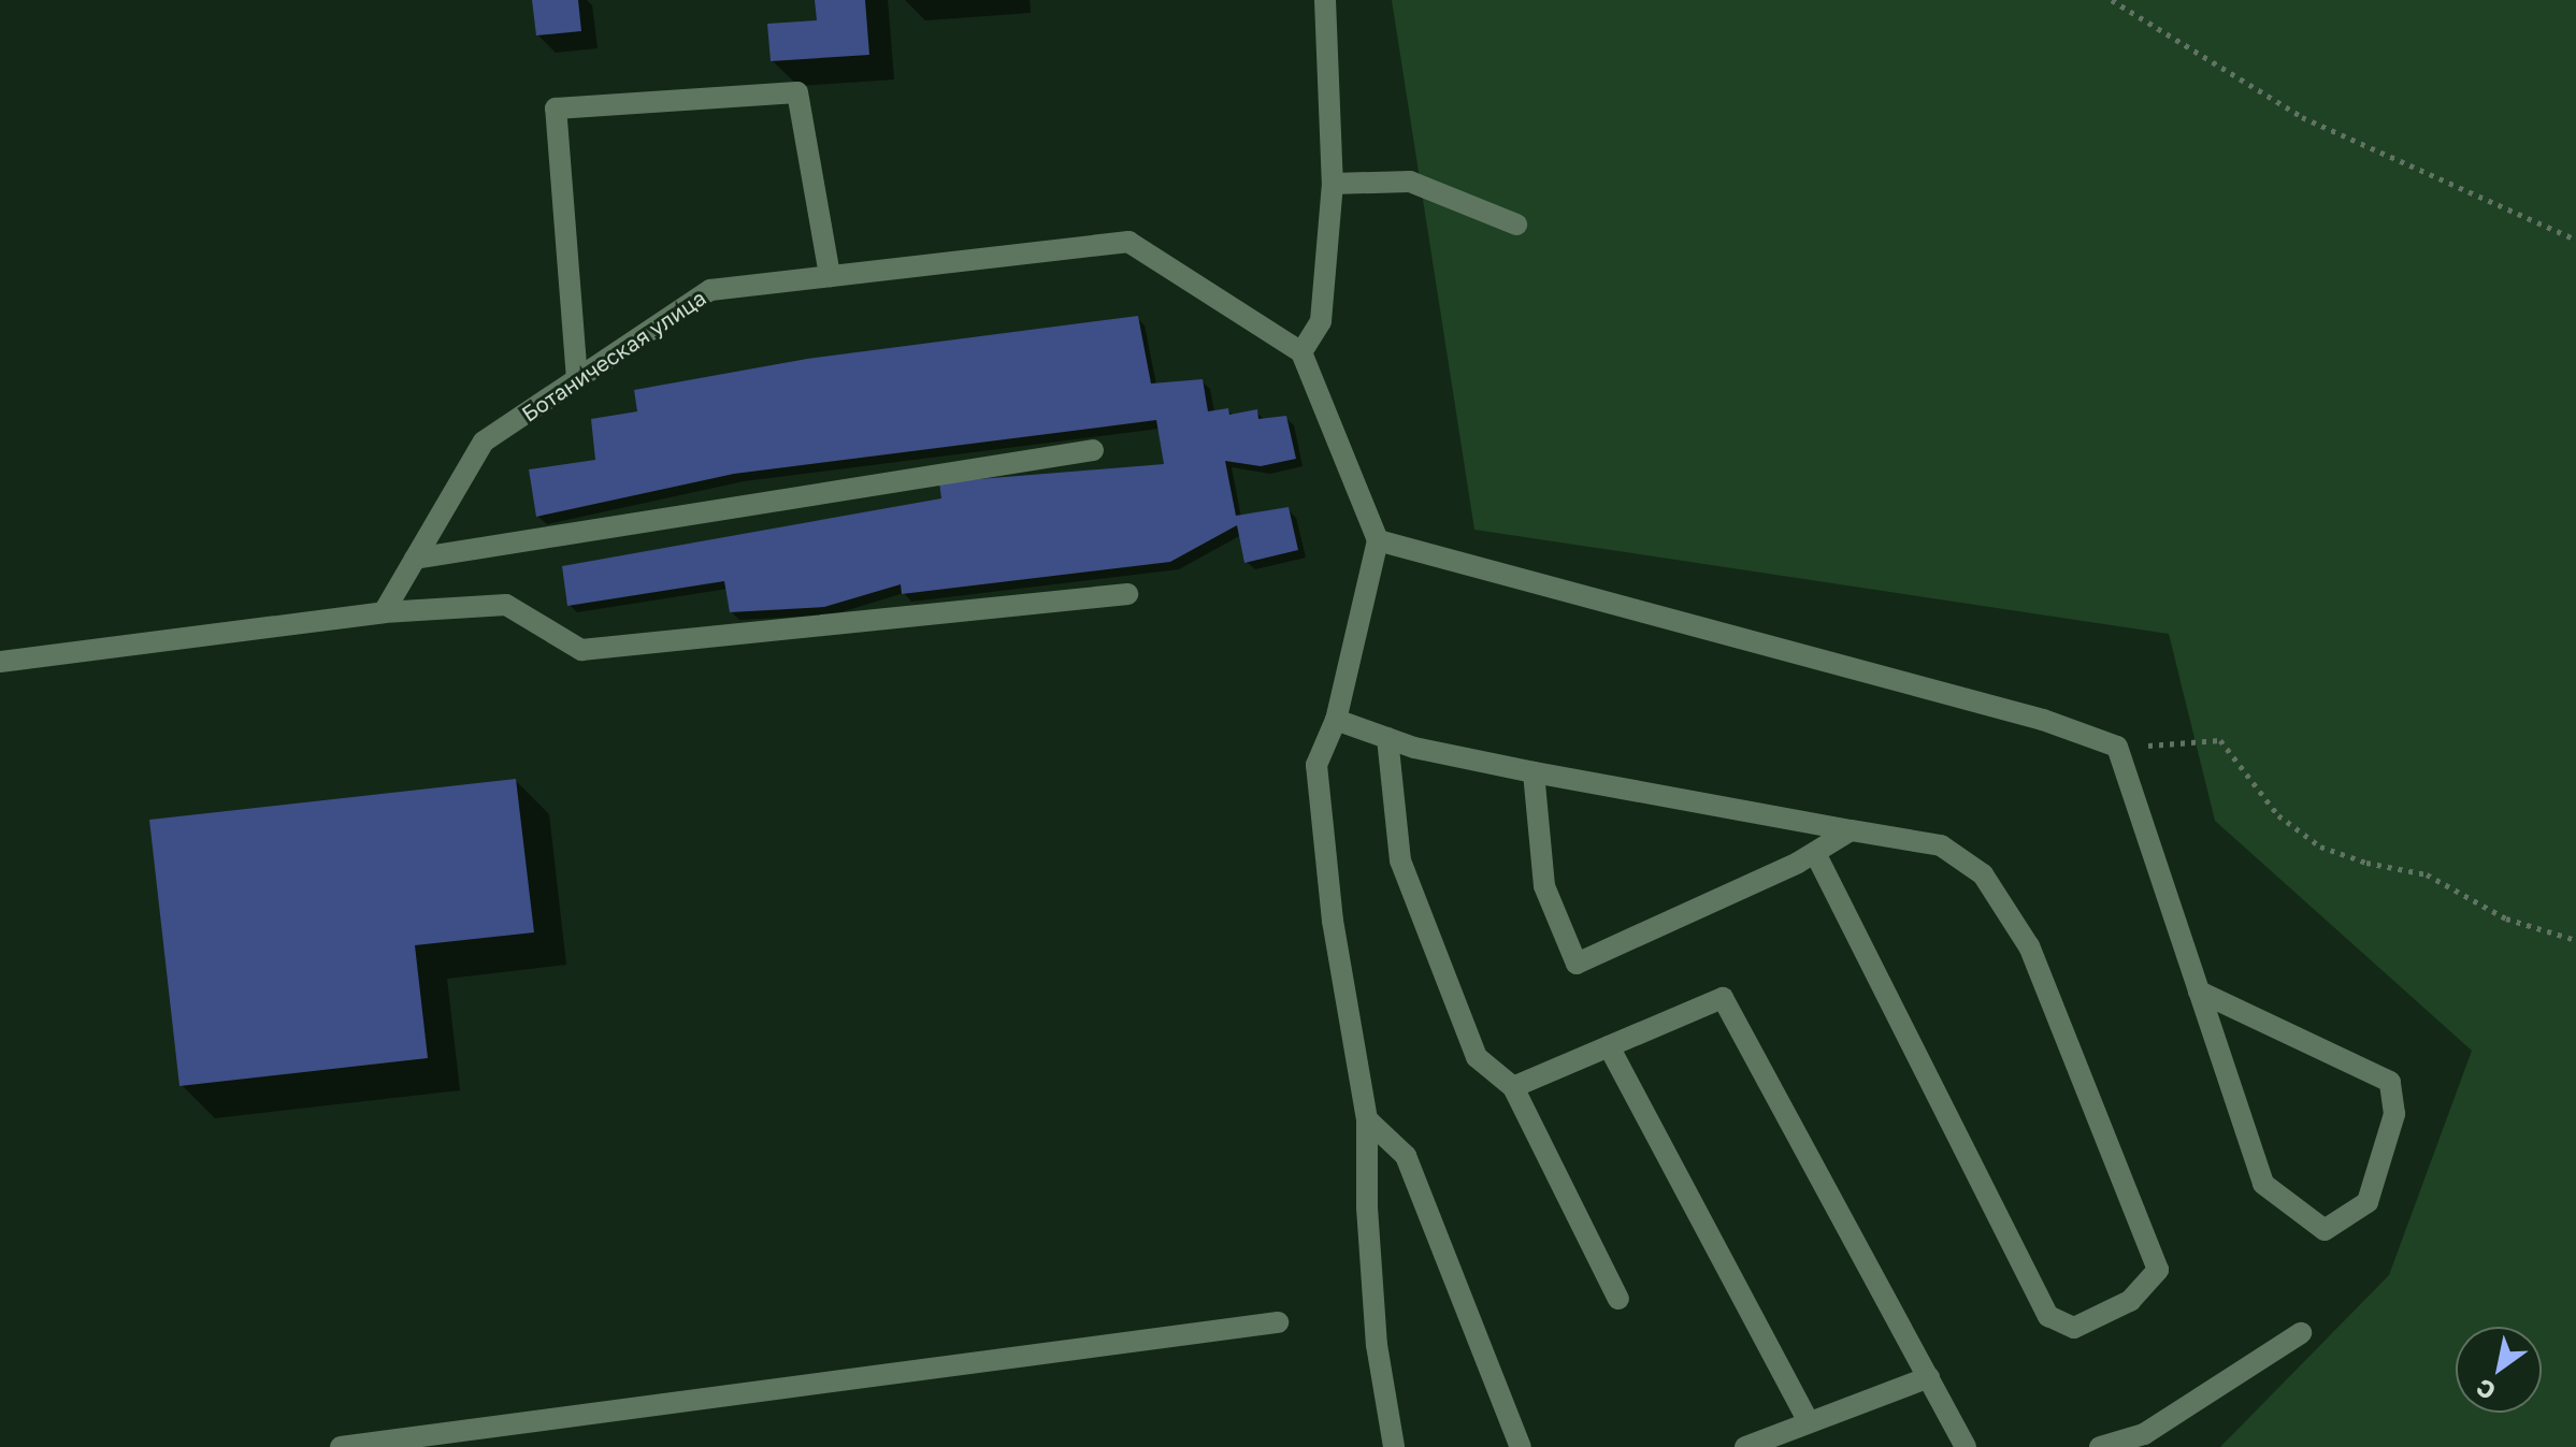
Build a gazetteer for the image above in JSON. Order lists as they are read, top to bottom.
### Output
{
  "streets": {
    "lane": ["Ботаническая улица"]
  },
  "north": "bottom left"
}
